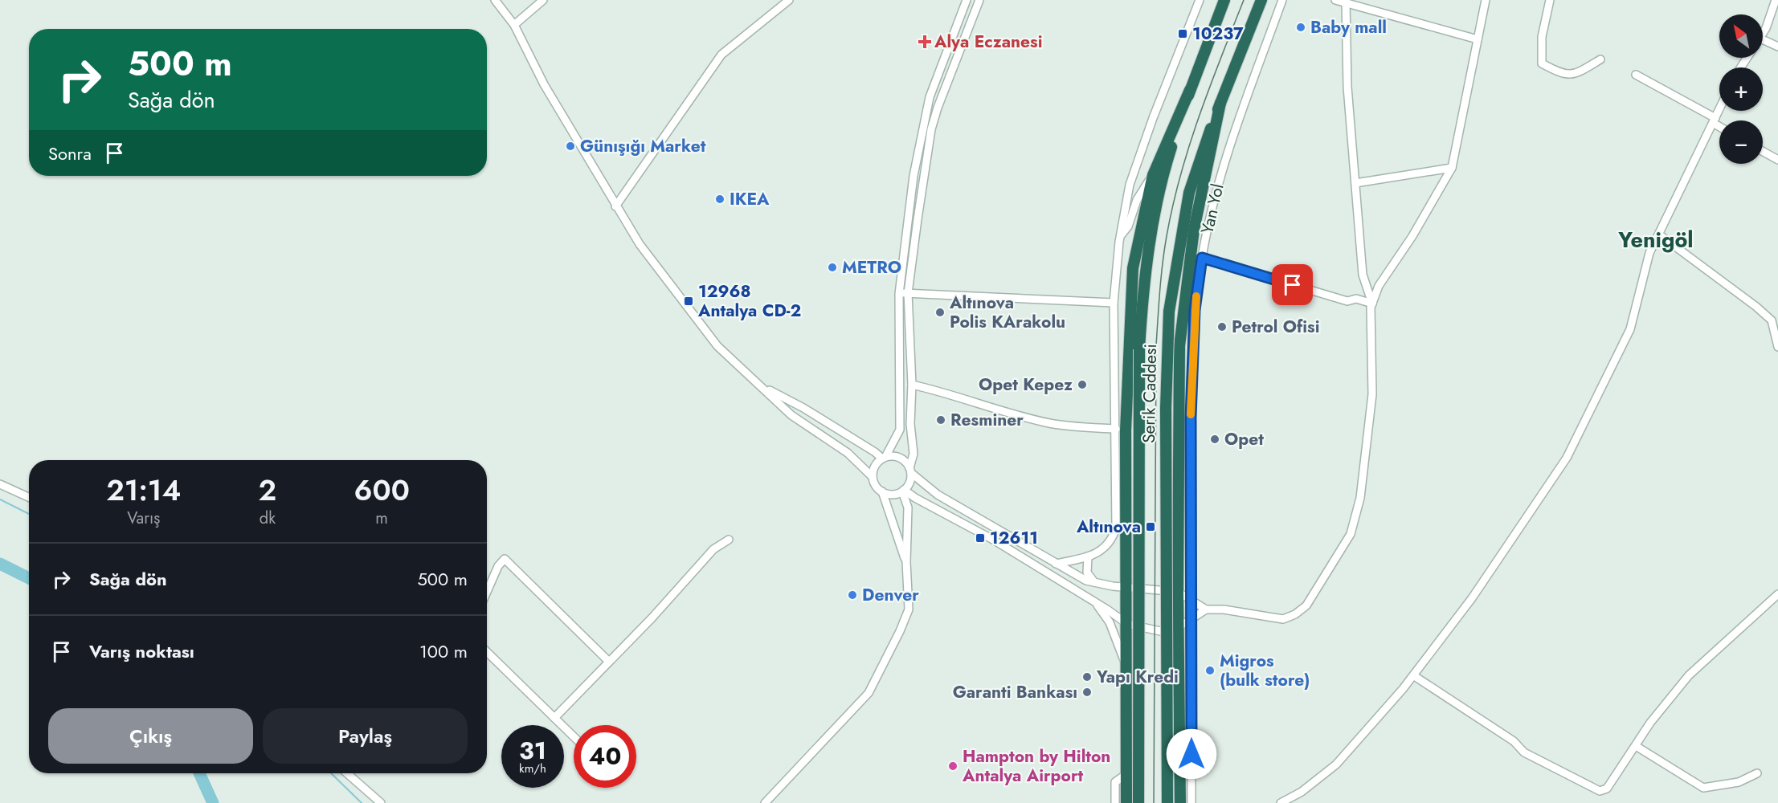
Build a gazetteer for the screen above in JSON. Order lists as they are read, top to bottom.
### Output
{
  "streets": {
    "highway": ["Serik Caddesi"],
    "street": ["Yan Yol"]
  },
  "districts": ["Yenigöl"],
  "places": {
    "other": [
      "Baby mall",
      "Günışığı Market",
      "IKEA",
      "METRO",
      "Altınova Polis KArakolu",
      "Petrol Ofisi",
      "Opet Kepez",
      "Resminer",
      "Opet",
      "Denver",
      "Migros (bulk store)",
      "Yapı Kredi",
      "Garanti Bankası",
      "Hampton by Hilton Antalya Airport"
    ],
    "transit": [
      "10237",
      "12968 Antalya CD-2",
      "Altınova",
      "12611"
    ],
    "health": ["Alya Eczanesi"]
  },
  "north": "top left",
  "page": {
    "map_buttons": ["+", "−"],
    "turn": ["500 m", "Sağa dön"],
    "then": "Sonra",
    "eta": [
      "21:14",
      "Varış",
      "2",
      "dk",
      "600",
      "m"
    ],
    "list": [
      {
        "name": "Sağa dön",
        "value": "500 m"
      },
      {
        "name": "Varış noktası",
        "value": "100 m"
      }
    ],
    "buttons": ["Çıkış", "Paylaş"],
    "speed": "31 km/h",
    "limit": "40"
  }
}
